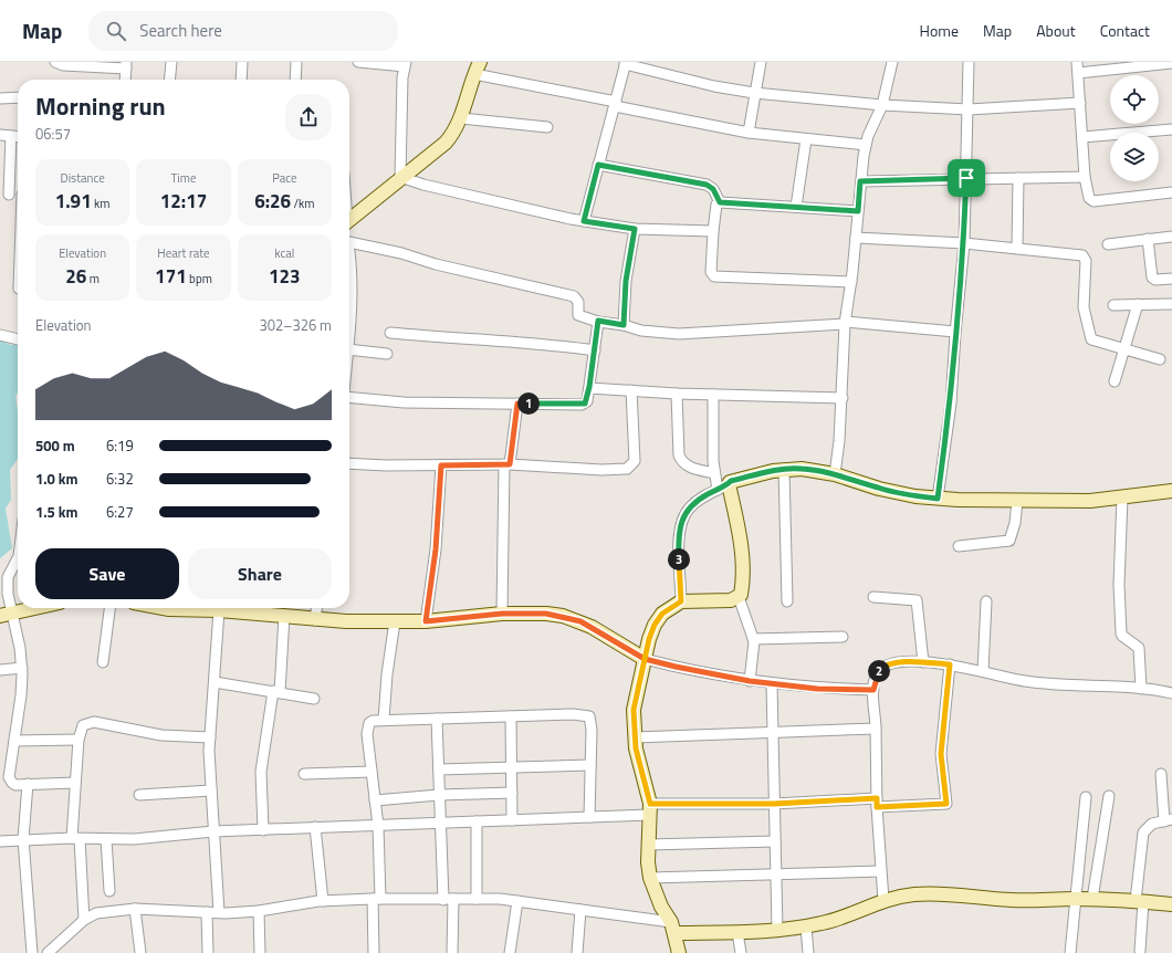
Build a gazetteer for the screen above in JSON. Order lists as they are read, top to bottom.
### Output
{
  "page": {
    "header": "Map",
    "search": "Search here",
    "nav": [
      "Home",
      "Map",
      "About",
      "Contact"
    ],
    "heading": ["Morning run", "06:57"],
    "stats": [
      ["Distance", "1.91 km"],
      ["Time", "12:17"],
      ["Pace", "6:26 /km"],
      ["Elevation", "26 m"],
      ["Heart rate", "171 bpm"],
      ["kcal", "123"]
    ],
    "chart": ["Elevation", "302–326 m"],
    "pins": ["1", "3", "2"],
    "list": [
      {
        "name": "500 m",
        "note": "6:19"
      },
      {
        "name": "1.0 km",
        "note": "6:32"
      },
      {
        "name": "1.5 km",
        "note": "6:27"
      }
    ],
    "buttons": ["Save", "Share"]
  }
}
